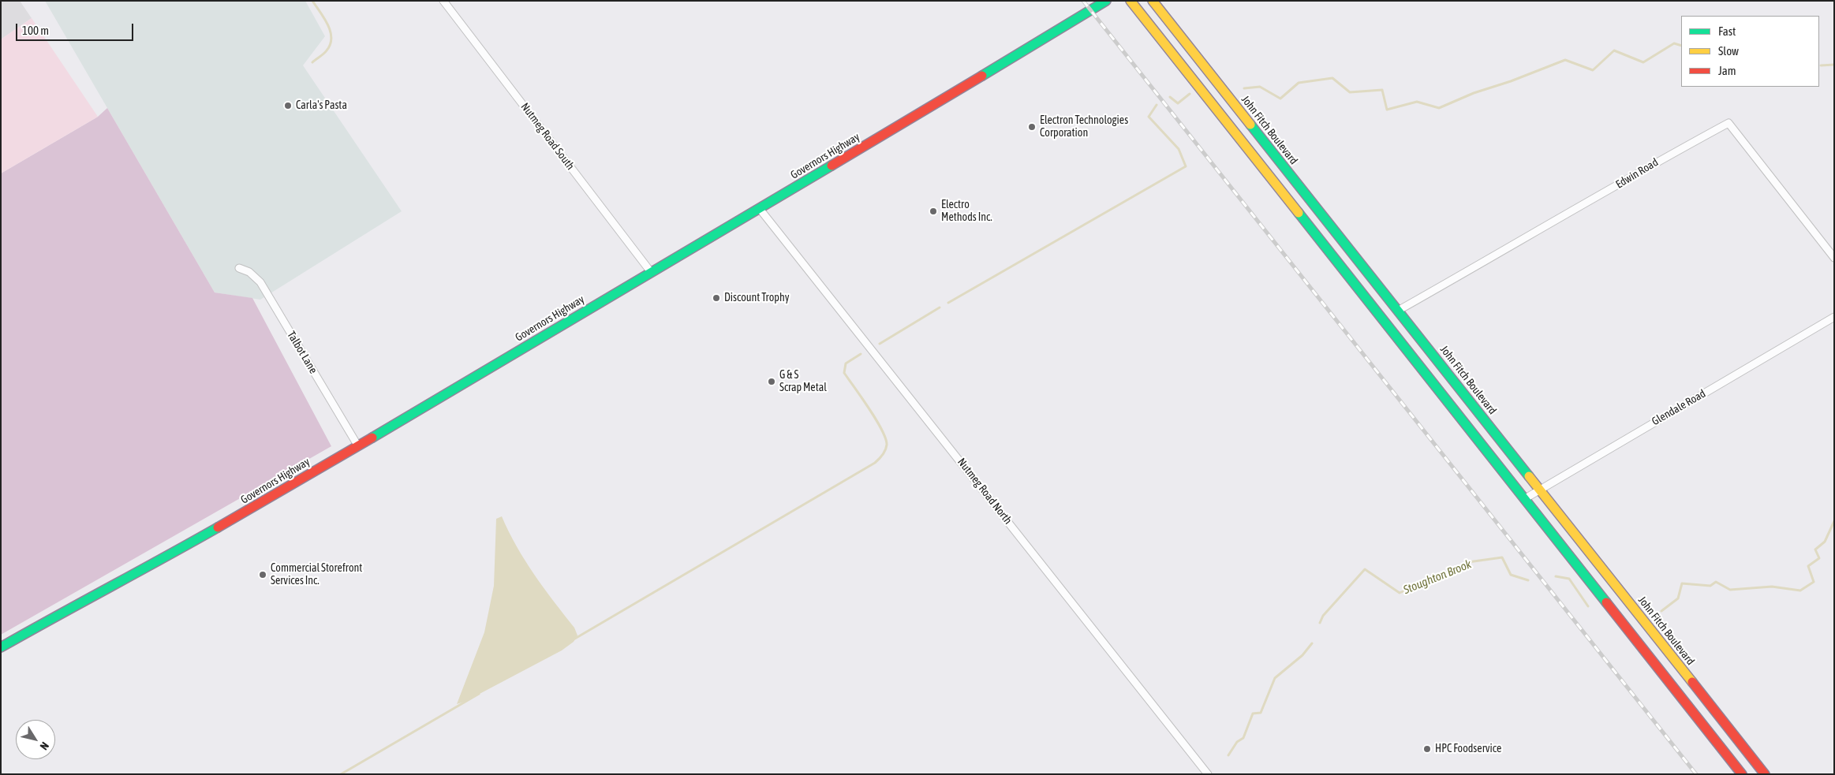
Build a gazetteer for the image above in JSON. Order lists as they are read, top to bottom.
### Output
{
  "streets": {
    "main road": ["John Fitch Boulevard", "Governors Highway"],
    "street": [
      "Nutmeg Road South",
      "Edwin Road",
      "Talbot Lane",
      "Glendale Road",
      "Nutmeg Road North"
    ]
  },
  "crossings": [
    ["John Fitch Boulevard", "Edwin Road"],
    ["John Fitch Boulevard", "Glendale Road"],
    ["Nutmeg Road South", "Governors Highway"],
    ["Governors Highway", "Talbot Lane"],
    ["Governors Highway", "Nutmeg Road North"]
  ],
  "water": ["Stoughton Brook"],
  "places": [
    "Carla's Pasta",
    "Electron Technologies Corporation",
    "Electro Methods Inc.",
    "Discount Trophy",
    "G & S Scrap Metal",
    "Commercial Storefront Services Inc.",
    "HPC Foodservice"
  ],
  "legend": ["Fast", "Slow", "Jam"],
  "scale_bar": "100 m",
  "north": "bottom right"
}
